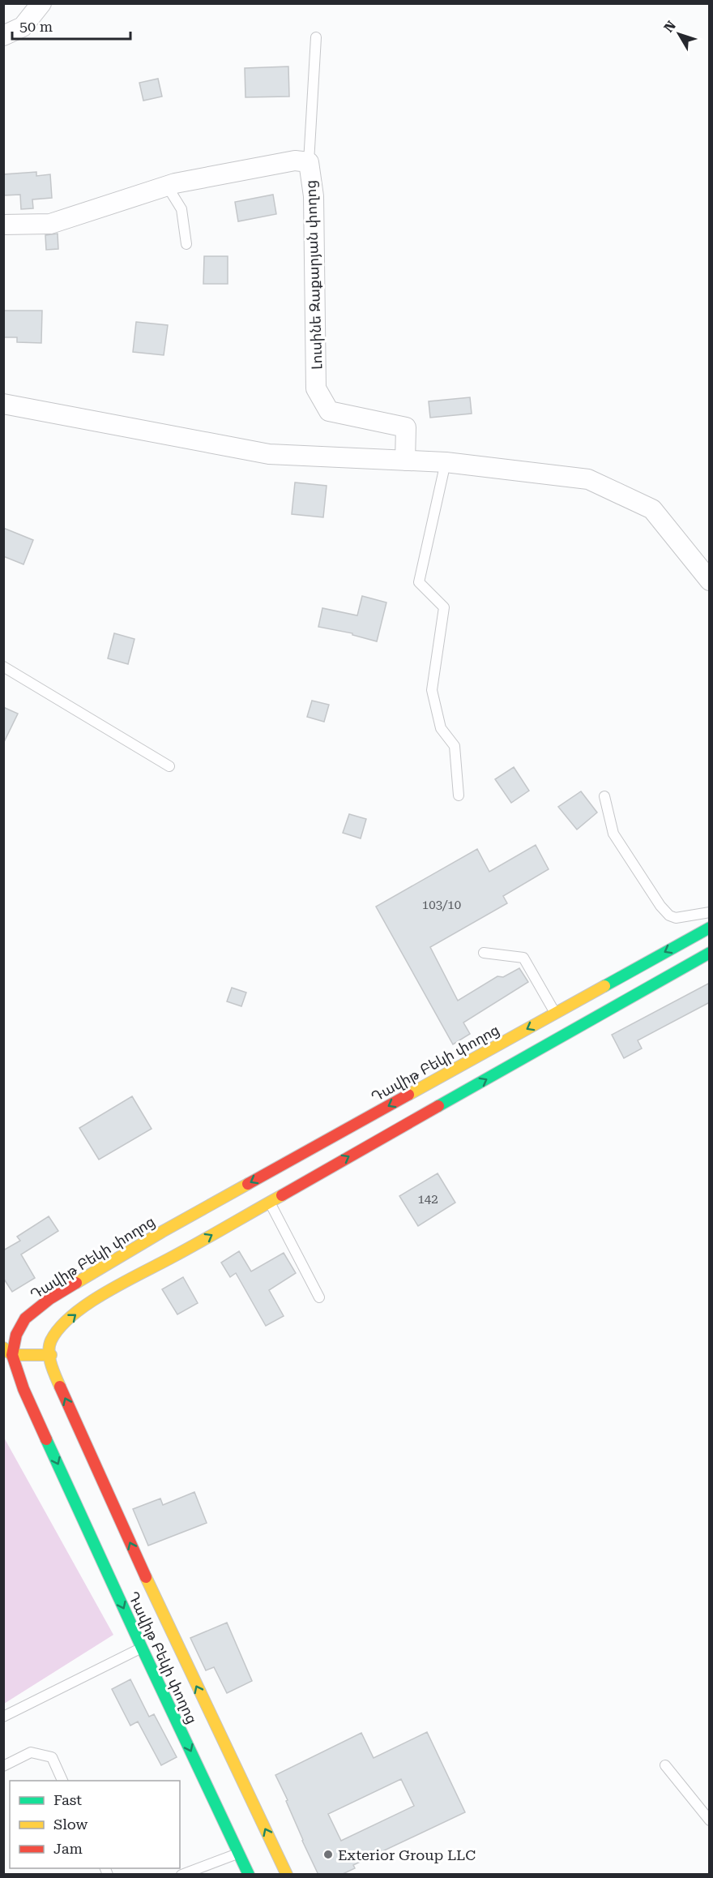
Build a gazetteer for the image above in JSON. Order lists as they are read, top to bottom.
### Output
{
  "streets": {
    "main road": ["Դավիթ Բեկի փողոց"],
    "street": ["Լուսինե Զաքարյան փողոց"]
  },
  "places": ["Exterior Group LLC"],
  "house_numbers": ["103/10", "142"],
  "legend": ["Fast", "Slow", "Jam"],
  "scale_bar": "50 m",
  "north": "top left"
}
